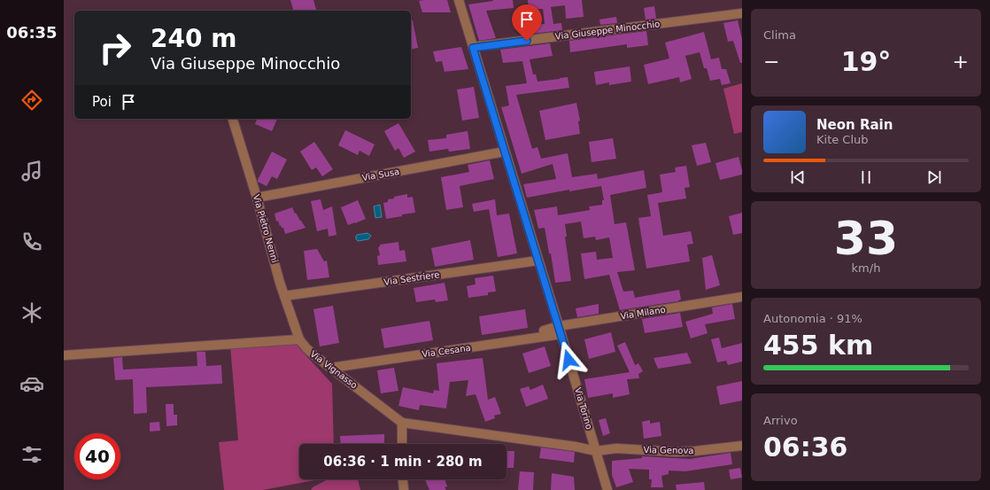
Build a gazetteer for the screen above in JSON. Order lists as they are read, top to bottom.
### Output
{
  "streets": {
    "street": [
      "Via Giuseppe Minocchio",
      "Via Susa",
      "Via Pietro Nenni",
      "Via Sestriere",
      "Via Milano",
      "Via Cesana",
      "Via Vignasso",
      "Via Torino",
      "Via Genova"
    ]
  },
  "crossings": [
    ["Via Giuseppe Minocchio", "Via Torino"],
    ["Via Susa", "Via Pietro Nenni"],
    ["Via Susa", "Via Torino"],
    ["Via Pietro Nenni", "Via Sestriere"],
    ["Via Pietro Nenni", "Via Vignasso"],
    ["Via Sestriere", "Via Torino"],
    ["Via Milano", "Via Cesana"],
    ["Via Milano", "Via Torino"],
    ["Via Cesana", "Via Vignasso"],
    ["Via Cesana", "Via Torino"],
    ["Via Vignasso", "Via Torino"],
    ["Via Vignasso", "Via Genova"],
    ["Via Torino", "Via Genova"]
  ],
  "page": {
    "tabs": "06:35",
    "tile": [
      "Clima",
      ["33", "km/h"],
      ["Autonomia · 91%", "455 km"],
      ["Arrivo", "06:36"]
    ],
    "turn": ["240 m", "Via Giuseppe Minocchio"],
    "heat": ["−", "19°", "+"],
    "then": "Poi",
    "song": ["Neon Rain", "Kite Club"],
    "limit": "40",
    "trip": "06:36 · 1 min · 280 m"
  }
}
